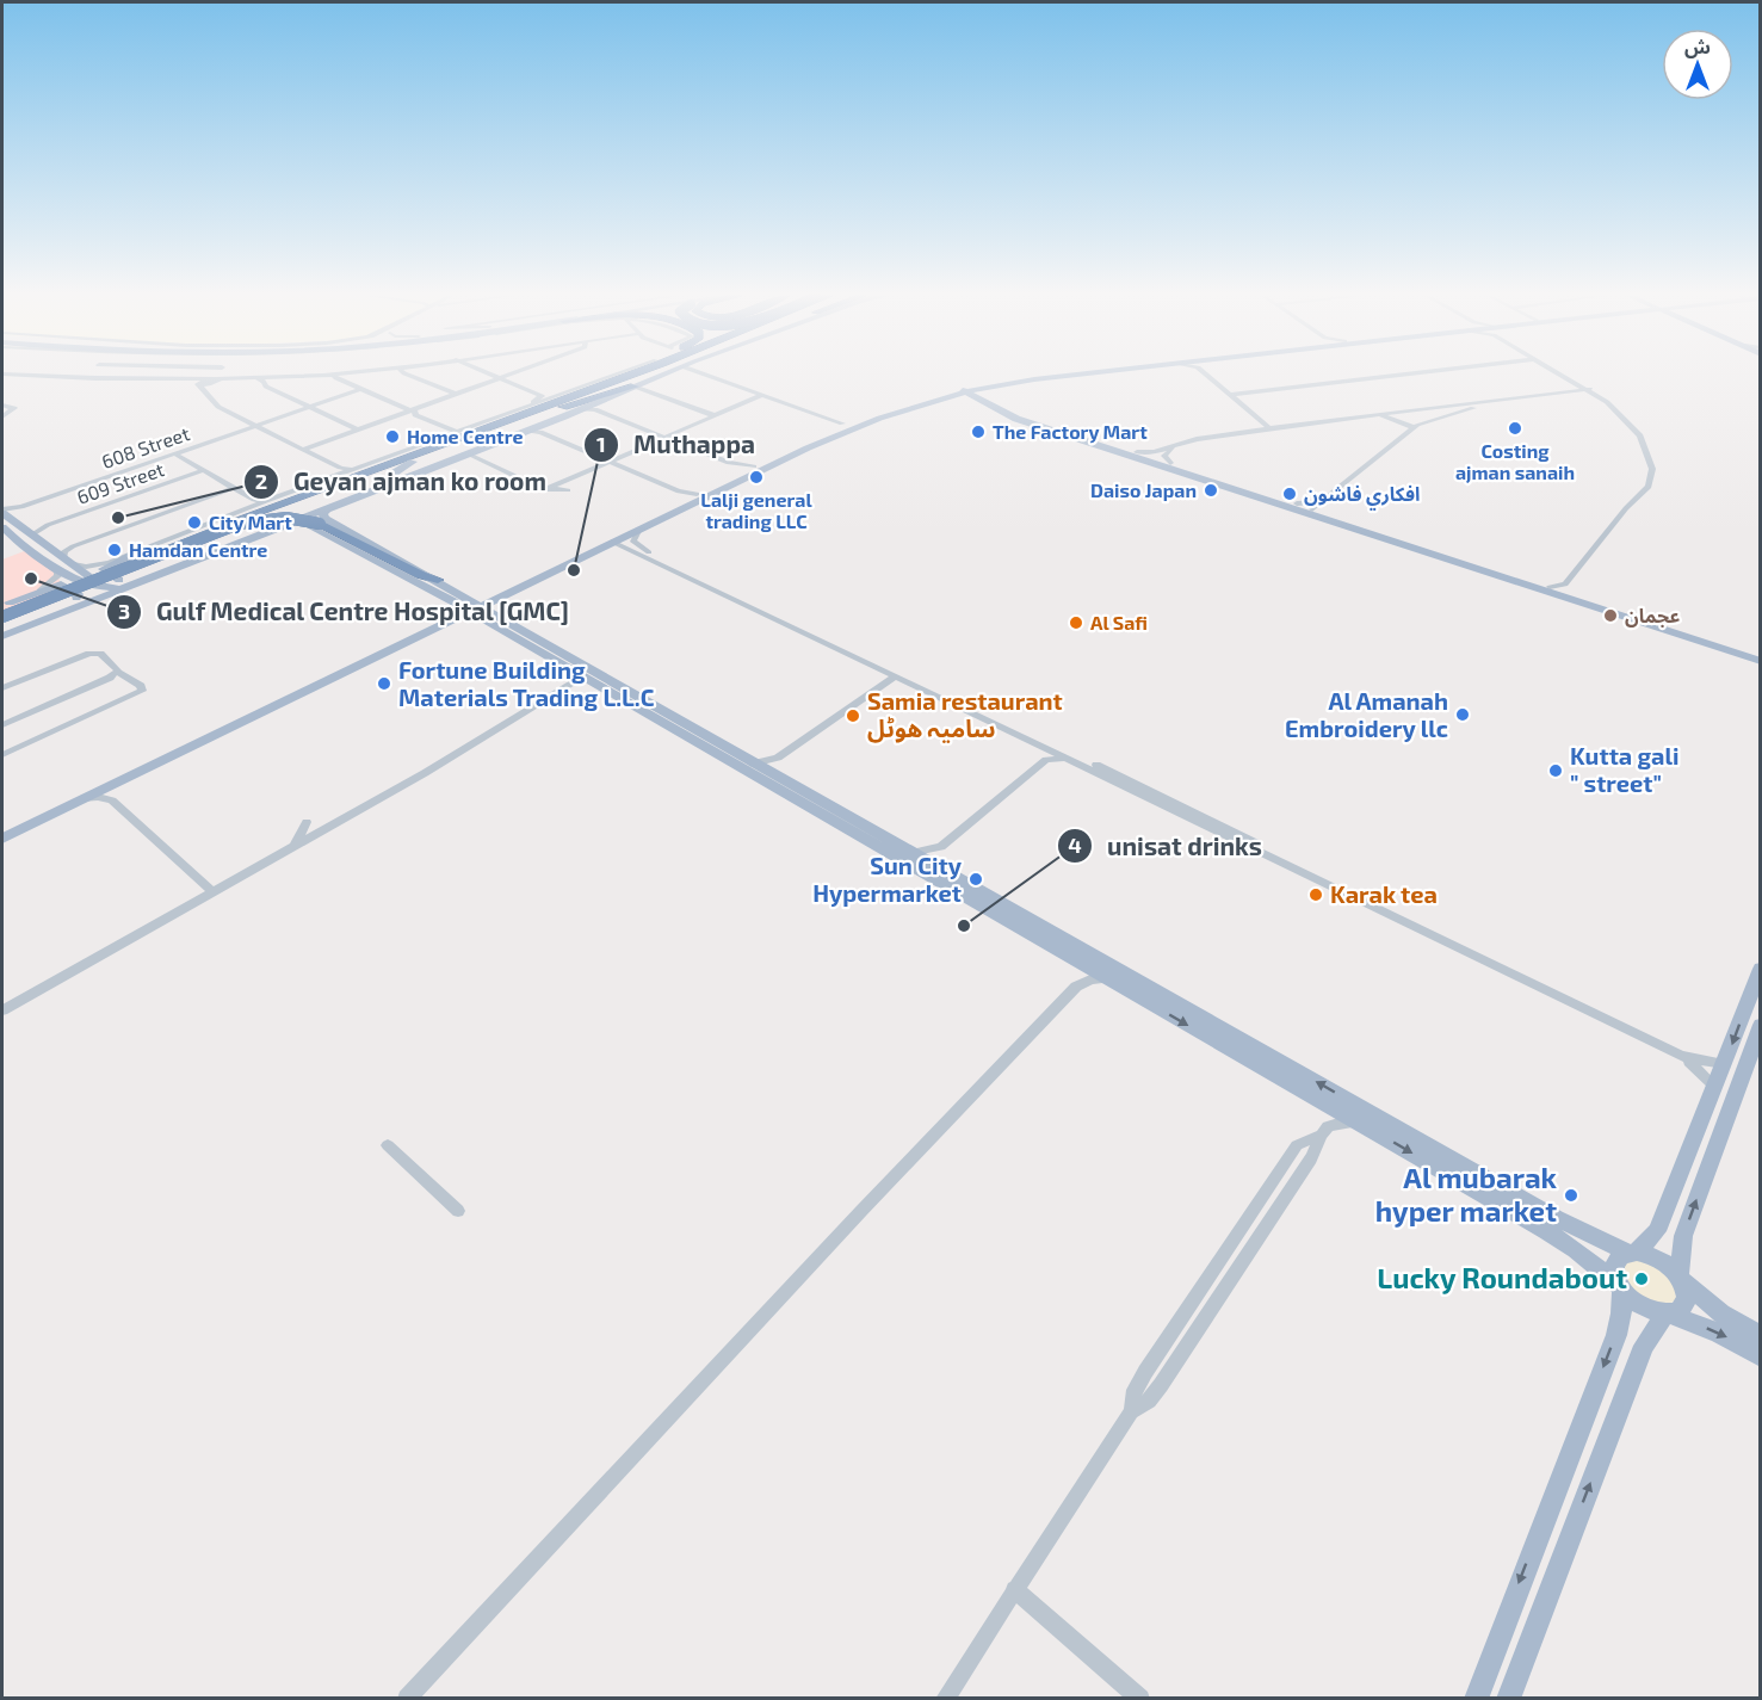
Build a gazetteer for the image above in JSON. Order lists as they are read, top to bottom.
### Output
{
  "streets": {
    "street": ["608 Street", "609 Street"]
  },
  "places": [
    "Costing ajman sanaih",
    "The Factory Mart",
    "Home Centre",
    "Lalji general trading LLC",
    "Daiso Japan",
    "افكاري فاشون",
    "Geyan ajman ko room",
    "City Mart",
    "Hamdan Centre",
    "Muthappa",
    "Gulf Medical Centre Hospital [GMC]",
    "عجمان",
    "Al Safi",
    "Fortune Building Materials Trading L.L.C",
    "Al Amanah Embroidery llc",
    "Samia restaurant سامیہ ھوٹل",
    "Kutta gali \" street\"",
    "Sun City Hypermarket",
    "Karak tea",
    "unisat drinks",
    "Al mubarak hyper market",
    "Lucky Roundabout"
  ],
  "north": "top"
}
